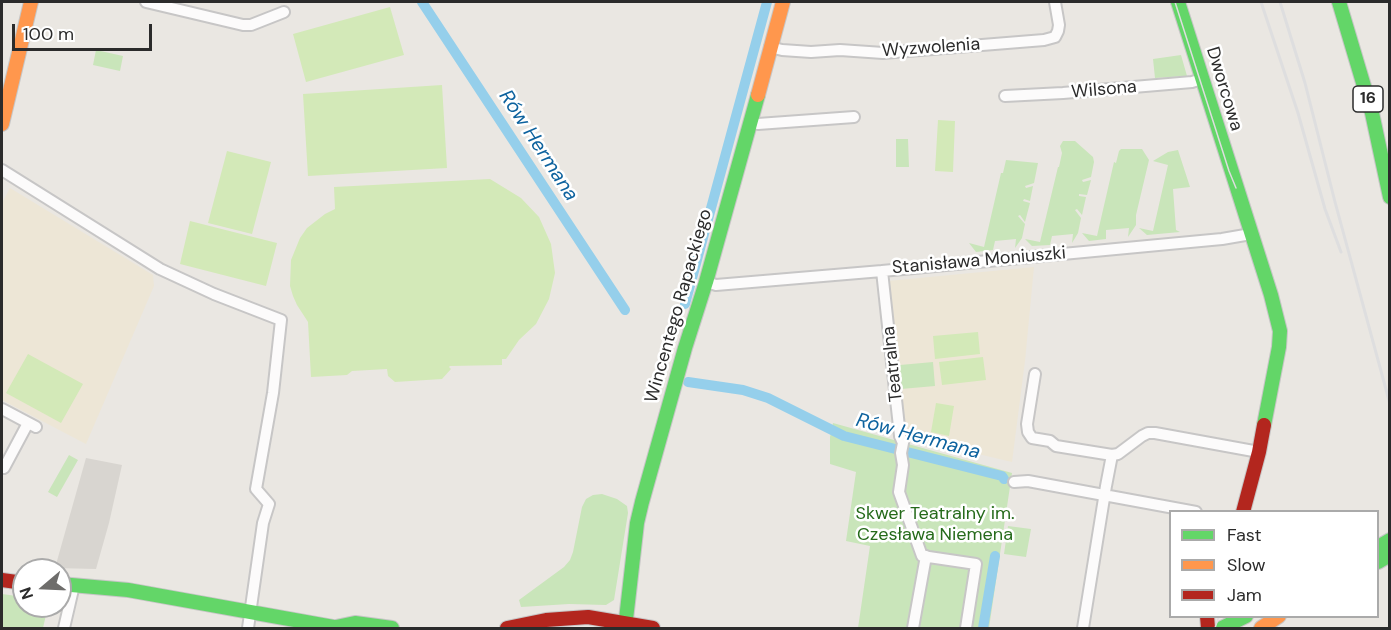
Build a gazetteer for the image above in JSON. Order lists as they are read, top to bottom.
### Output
{
  "streets": {
    "street": [
      "Wyzwolenia",
      "Dworcowa",
      "Wilsona",
      "16",
      "Stanisława Moniuszki",
      "Wincentego Rapackiego",
      "Teatralna"
    ]
  },
  "crossings": [
    ["Wyzwolenia", "Wincentego Rapackiego"],
    ["Dworcowa", "Wilsona"],
    ["Dworcowa", "Stanisława Moniuszki"],
    ["Stanisława Moniuszki", "Wincentego Rapackiego"],
    ["Stanisława Moniuszki", "Teatralna"]
  ],
  "water": ["Rów Hermana"],
  "parks": ["Skwer Teatralny im. Czesława Niemena"],
  "legend": ["Fast", "Slow", "Jam"],
  "scale_bar": "100 m",
  "north": "left"
}
